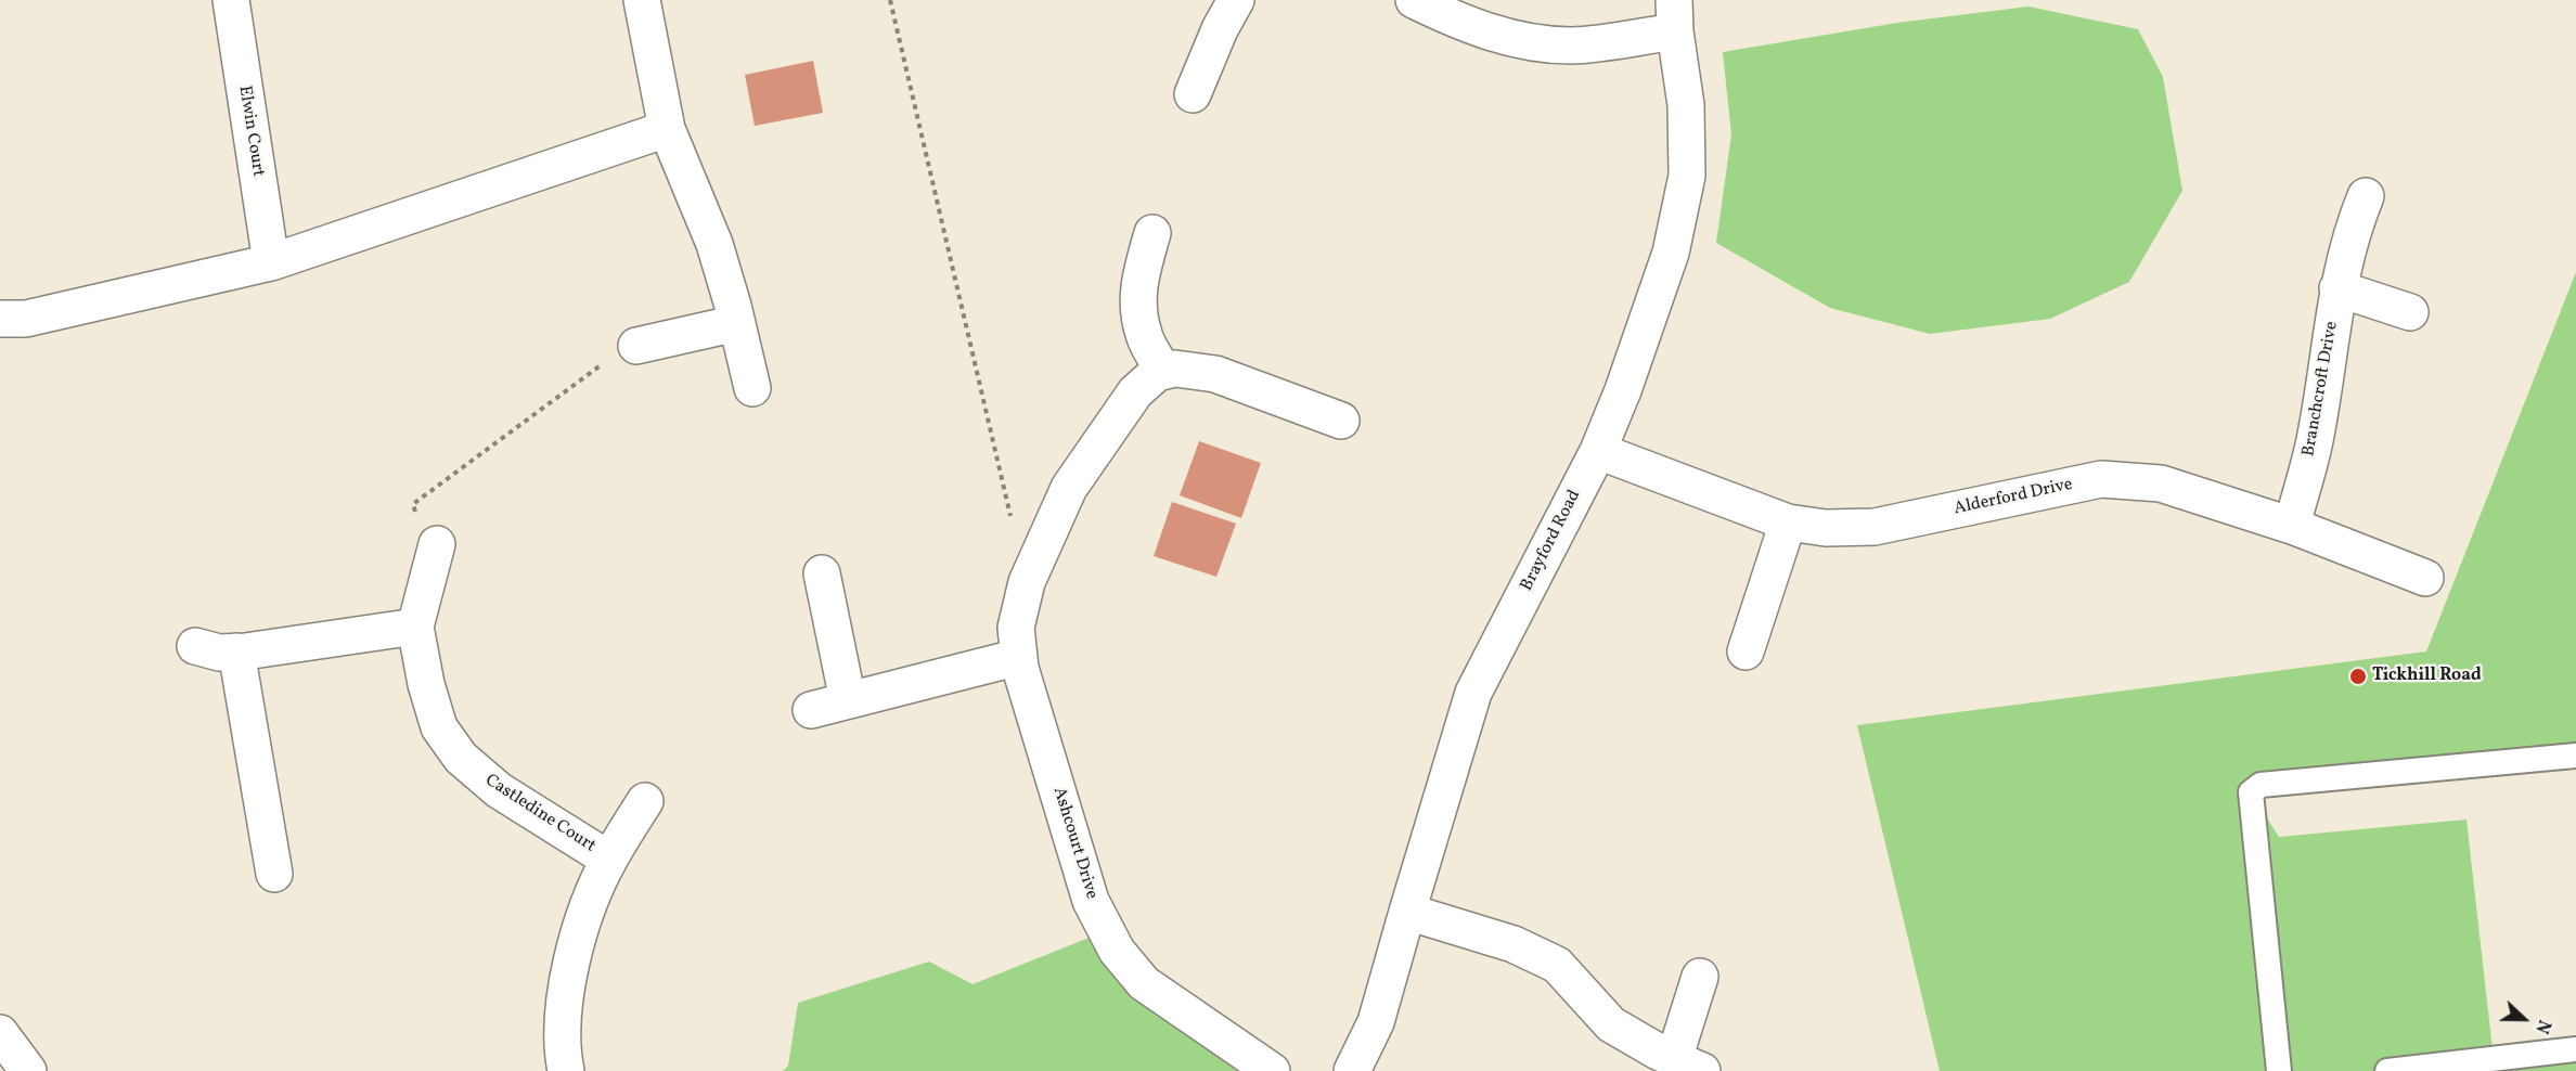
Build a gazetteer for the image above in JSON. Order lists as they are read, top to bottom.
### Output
{
  "streets": {
    "street": [
      "Elwin Court",
      "Branchcroft Drive",
      "Alderford Drive",
      "Brayford Road",
      "Castledine Court",
      "Ashcourt Drive"
    ]
  },
  "crossings": [
    ["Branchcroft Drive", "Alderford Drive"],
    ["Alderford Drive", "Brayford Road"]
  ],
  "places": ["Tickhill Road"],
  "north": "right"
}
